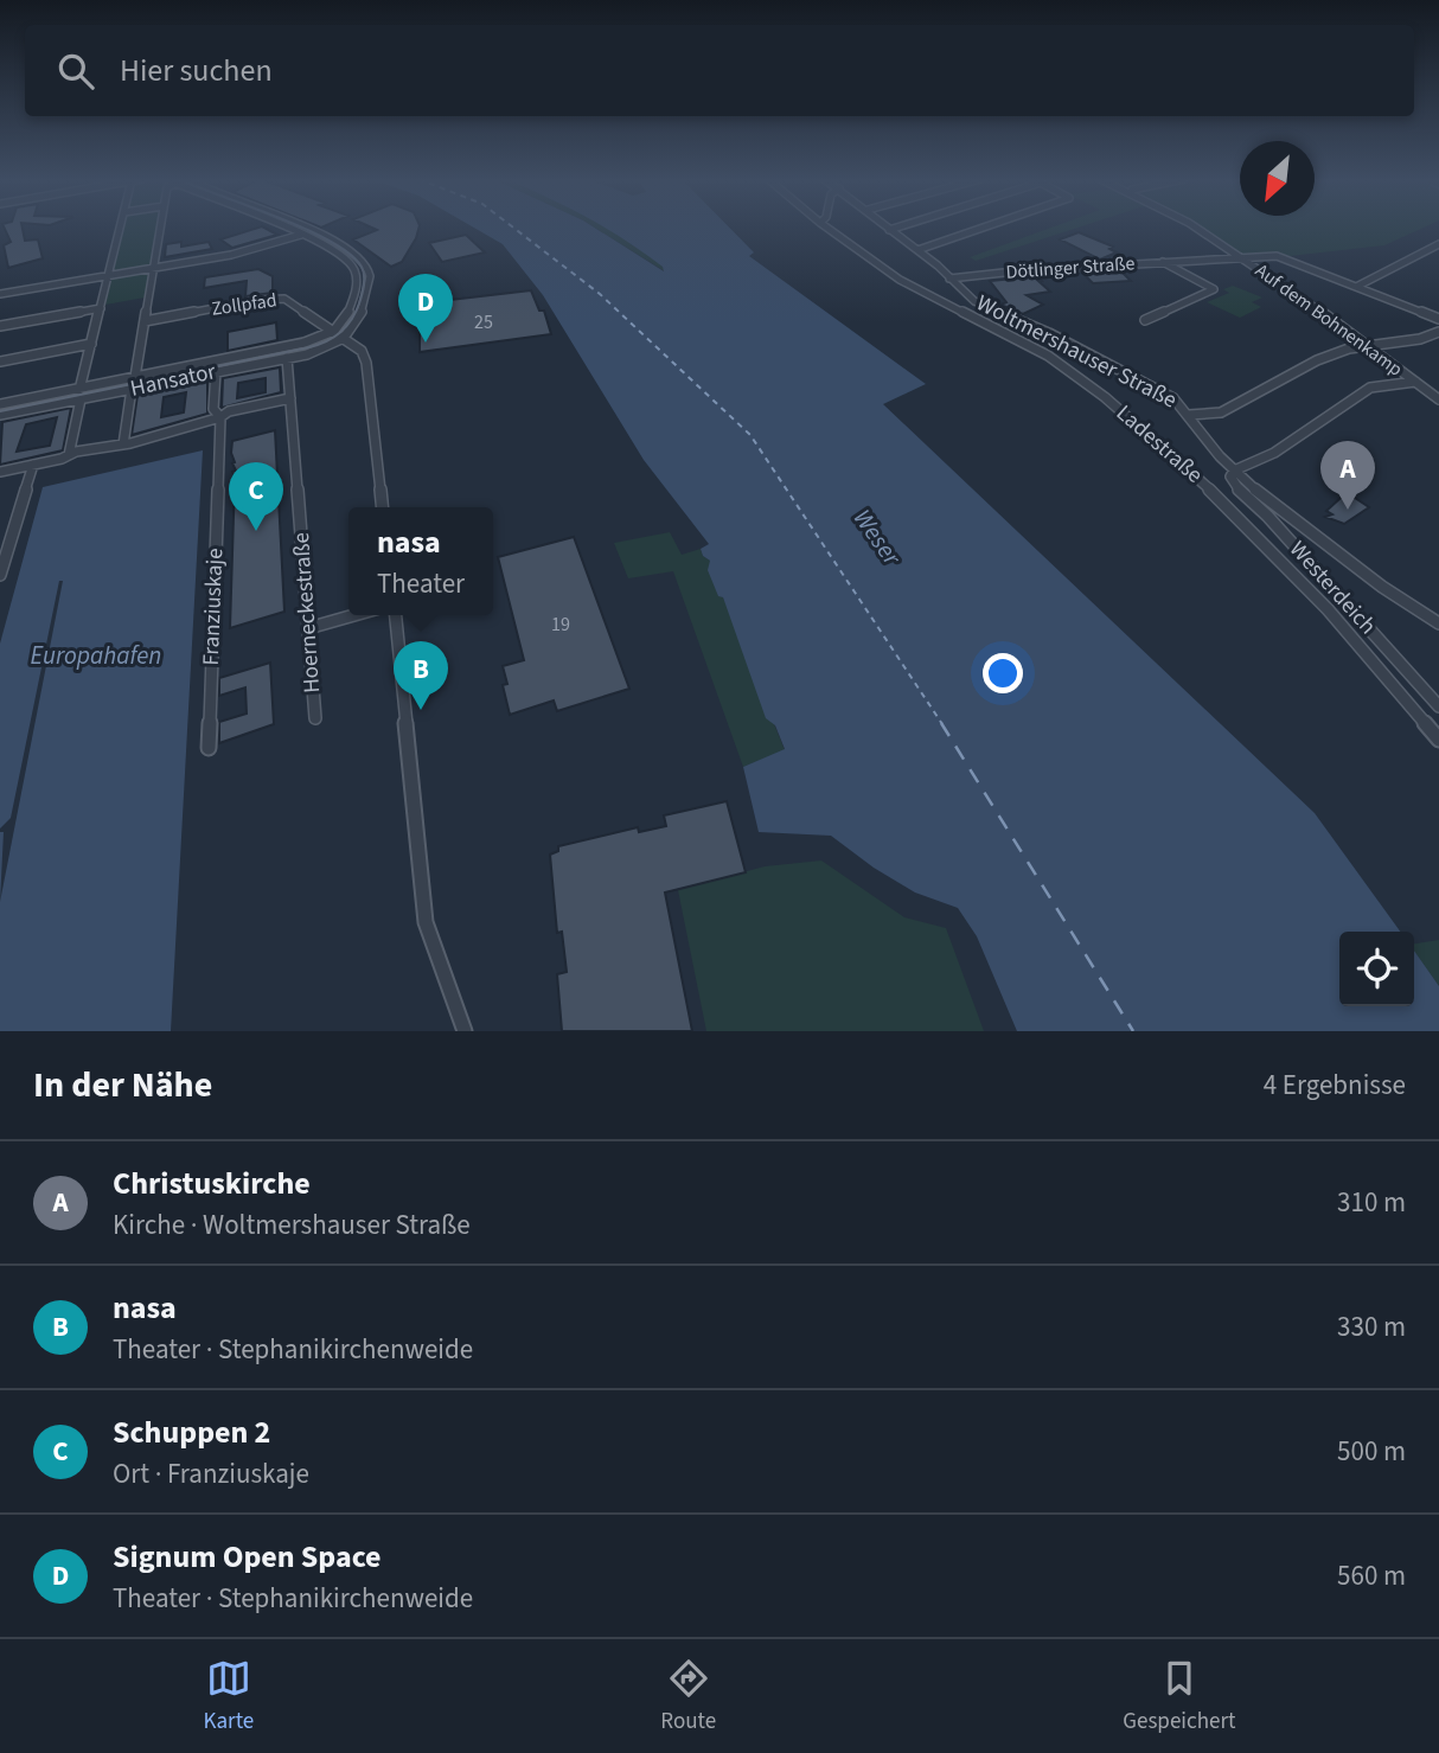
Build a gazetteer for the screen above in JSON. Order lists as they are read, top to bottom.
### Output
{
  "streets": {
    "street": [
      "Dötlinger Straße",
      "Zollpfad",
      "Auf dem Bohnenkamp",
      "Woltmershauser Straße",
      "Hansator",
      "Ladestraße",
      "Westerdeich",
      "Franziuskaje",
      "Hoerneckestraße"
    ]
  },
  "crossings": [
    ["Dötlinger Straße", "Auf dem Bohnenkamp"],
    ["Dötlinger Straße", "Woltmershauser Straße"],
    ["Zollpfad", "Hansator"],
    ["Woltmershauser Straße", "Westerdeich"],
    ["Hansator", "Franziuskaje"],
    ["Hansator", "Hoerneckestraße"]
  ],
  "water": ["Weser", "Europahafen"],
  "house_numbers": ["25", "19"],
  "north": "bottom left",
  "page": {
    "search": "Hier suchen",
    "pins": [
      "D",
      "A",
      "C",
      "B"
    ],
    "popup": ["nasa", "Theater"],
    "heading": ["In der Nähe", "4 Ergebnisse"],
    "list": [
      {
        "mark": "A",
        "name": "Christuskirche",
        "note": "Kirche · Woltmershauser Straße",
        "value": "310 m"
      },
      {
        "mark": "B",
        "name": "nasa",
        "note": "Theater · Stephanikirchenweide",
        "value": "330 m"
      },
      {
        "mark": "C",
        "name": "Schuppen 2",
        "note": "Ort · Franziuskaje",
        "value": "500 m"
      },
      {
        "mark": "D",
        "name": "Signum Open Space",
        "note": "Theater · Stephanikirchenweide",
        "value": "560 m"
      }
    ],
    "nav": ["Karte", "Route", "Gespeichert"]
  }
}
